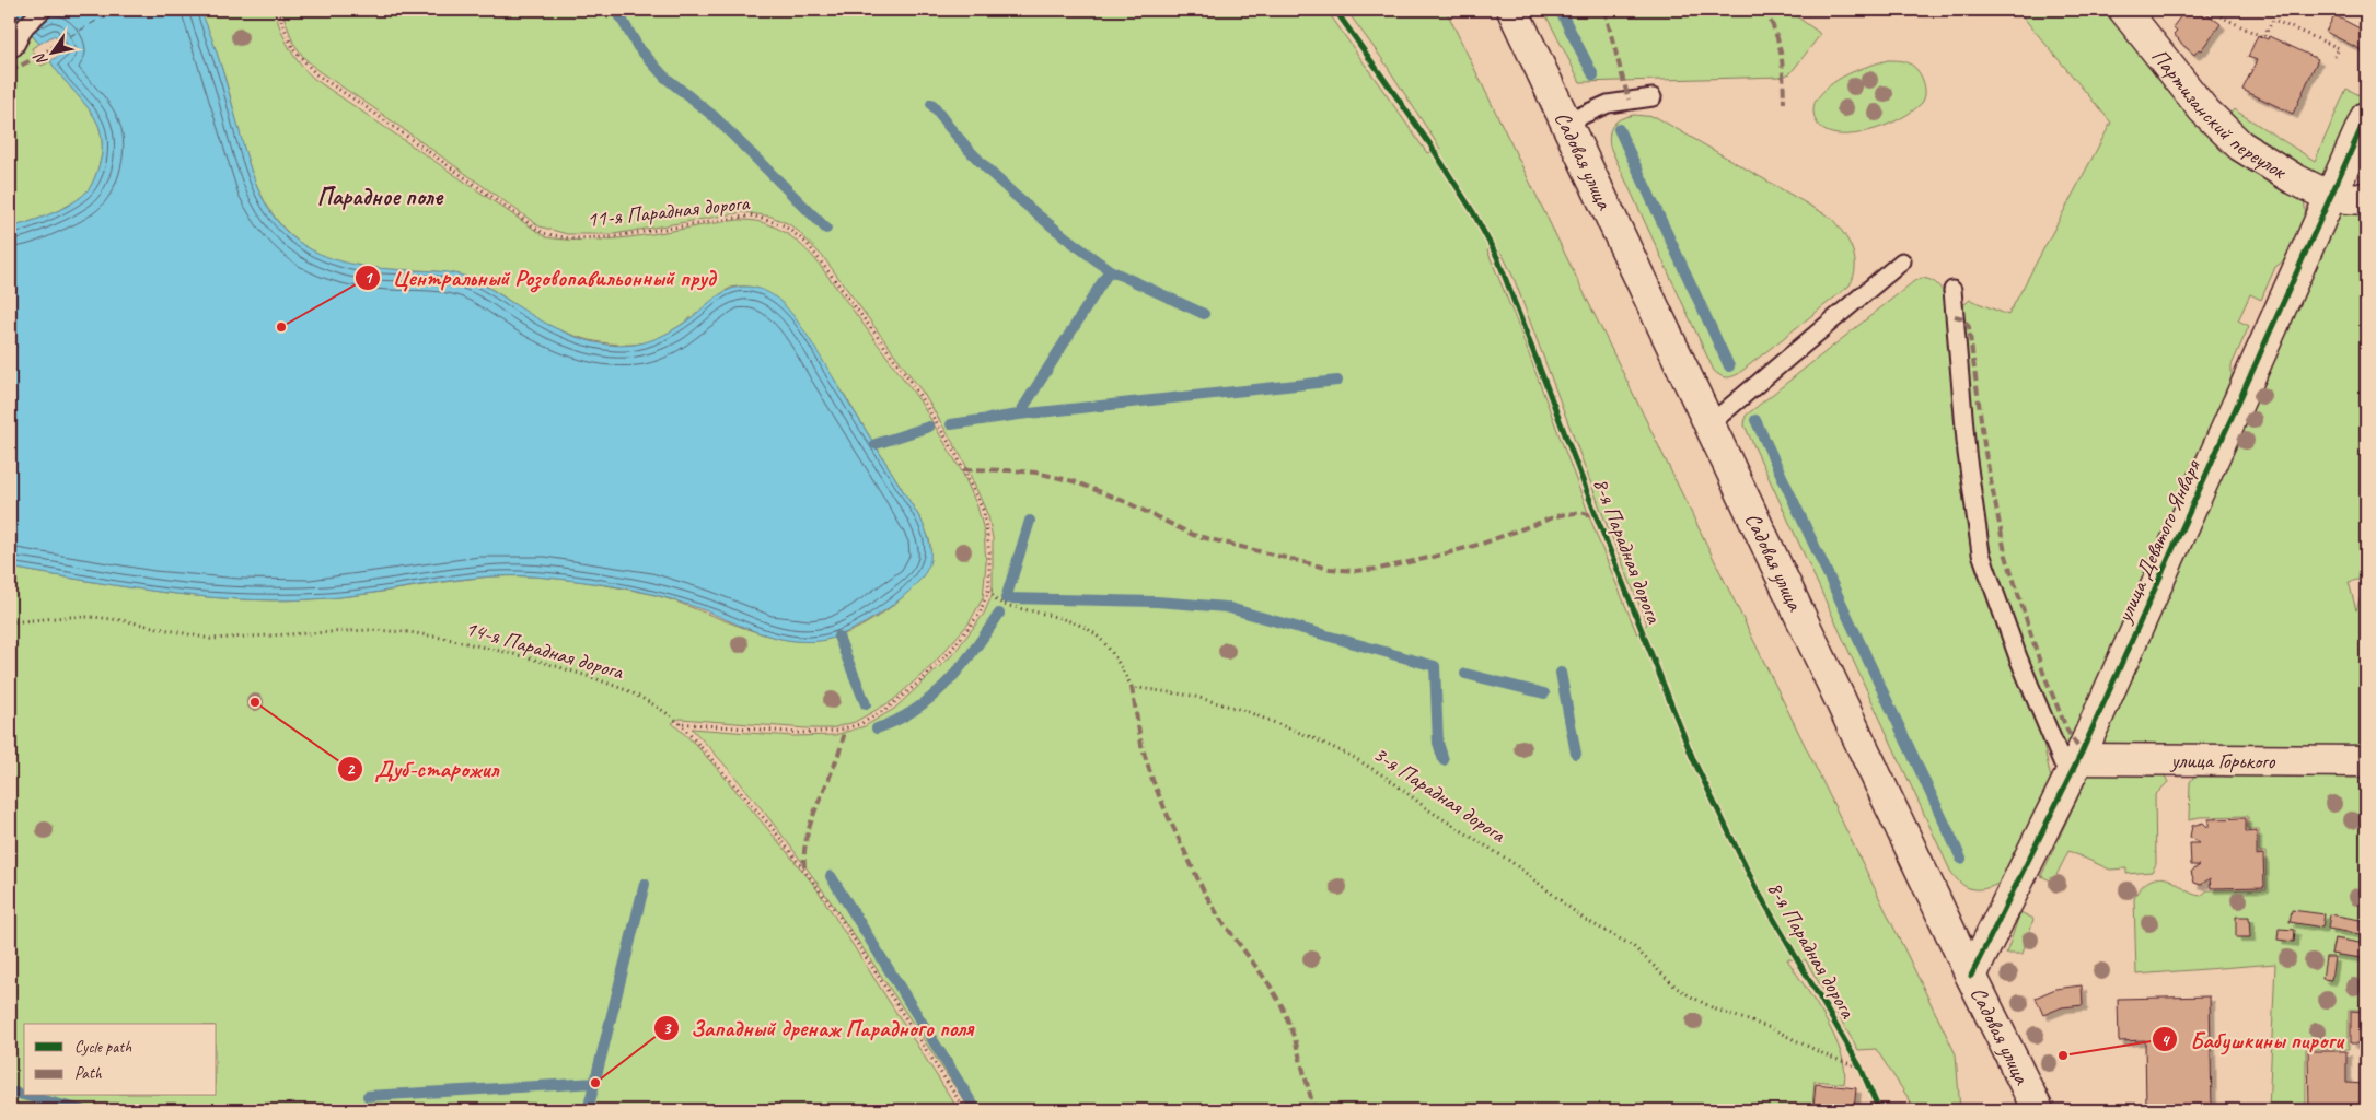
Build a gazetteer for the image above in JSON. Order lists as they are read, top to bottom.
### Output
{
  "streets": {
    "street": [
      "Партизанский переулок",
      "Садовая улица",
      "улица Девятого Января",
      "улица Горького"
    ],
    "path": ["11-я Парадная дорога", "14-я Парадная дорога", "3-я Парадная дорога"],
    "cycle path": ["8-я Парадная дорога"]
  },
  "crossings": [
    ["Партизанский переулок", "улица Девятого Января"],
    ["Садовая улица", "улица Девятого Января"],
    ["11-я Парадная дорога", "3-я Парадная дорога"],
    ["улица Девятого Января", "улица Горького"],
    ["8-я Парадная дорога", "3-я Парадная дорога"]
  ],
  "districts": ["Парадное поле"],
  "places": [
    "Центральный Розовопавильонный пруд",
    "Дуб-старожил",
    "Бабушкины пироги",
    "Западный дренаж Парадного поля"
  ],
  "legend": ["Cycle path", "Path"],
  "north": "bottom left"
}
